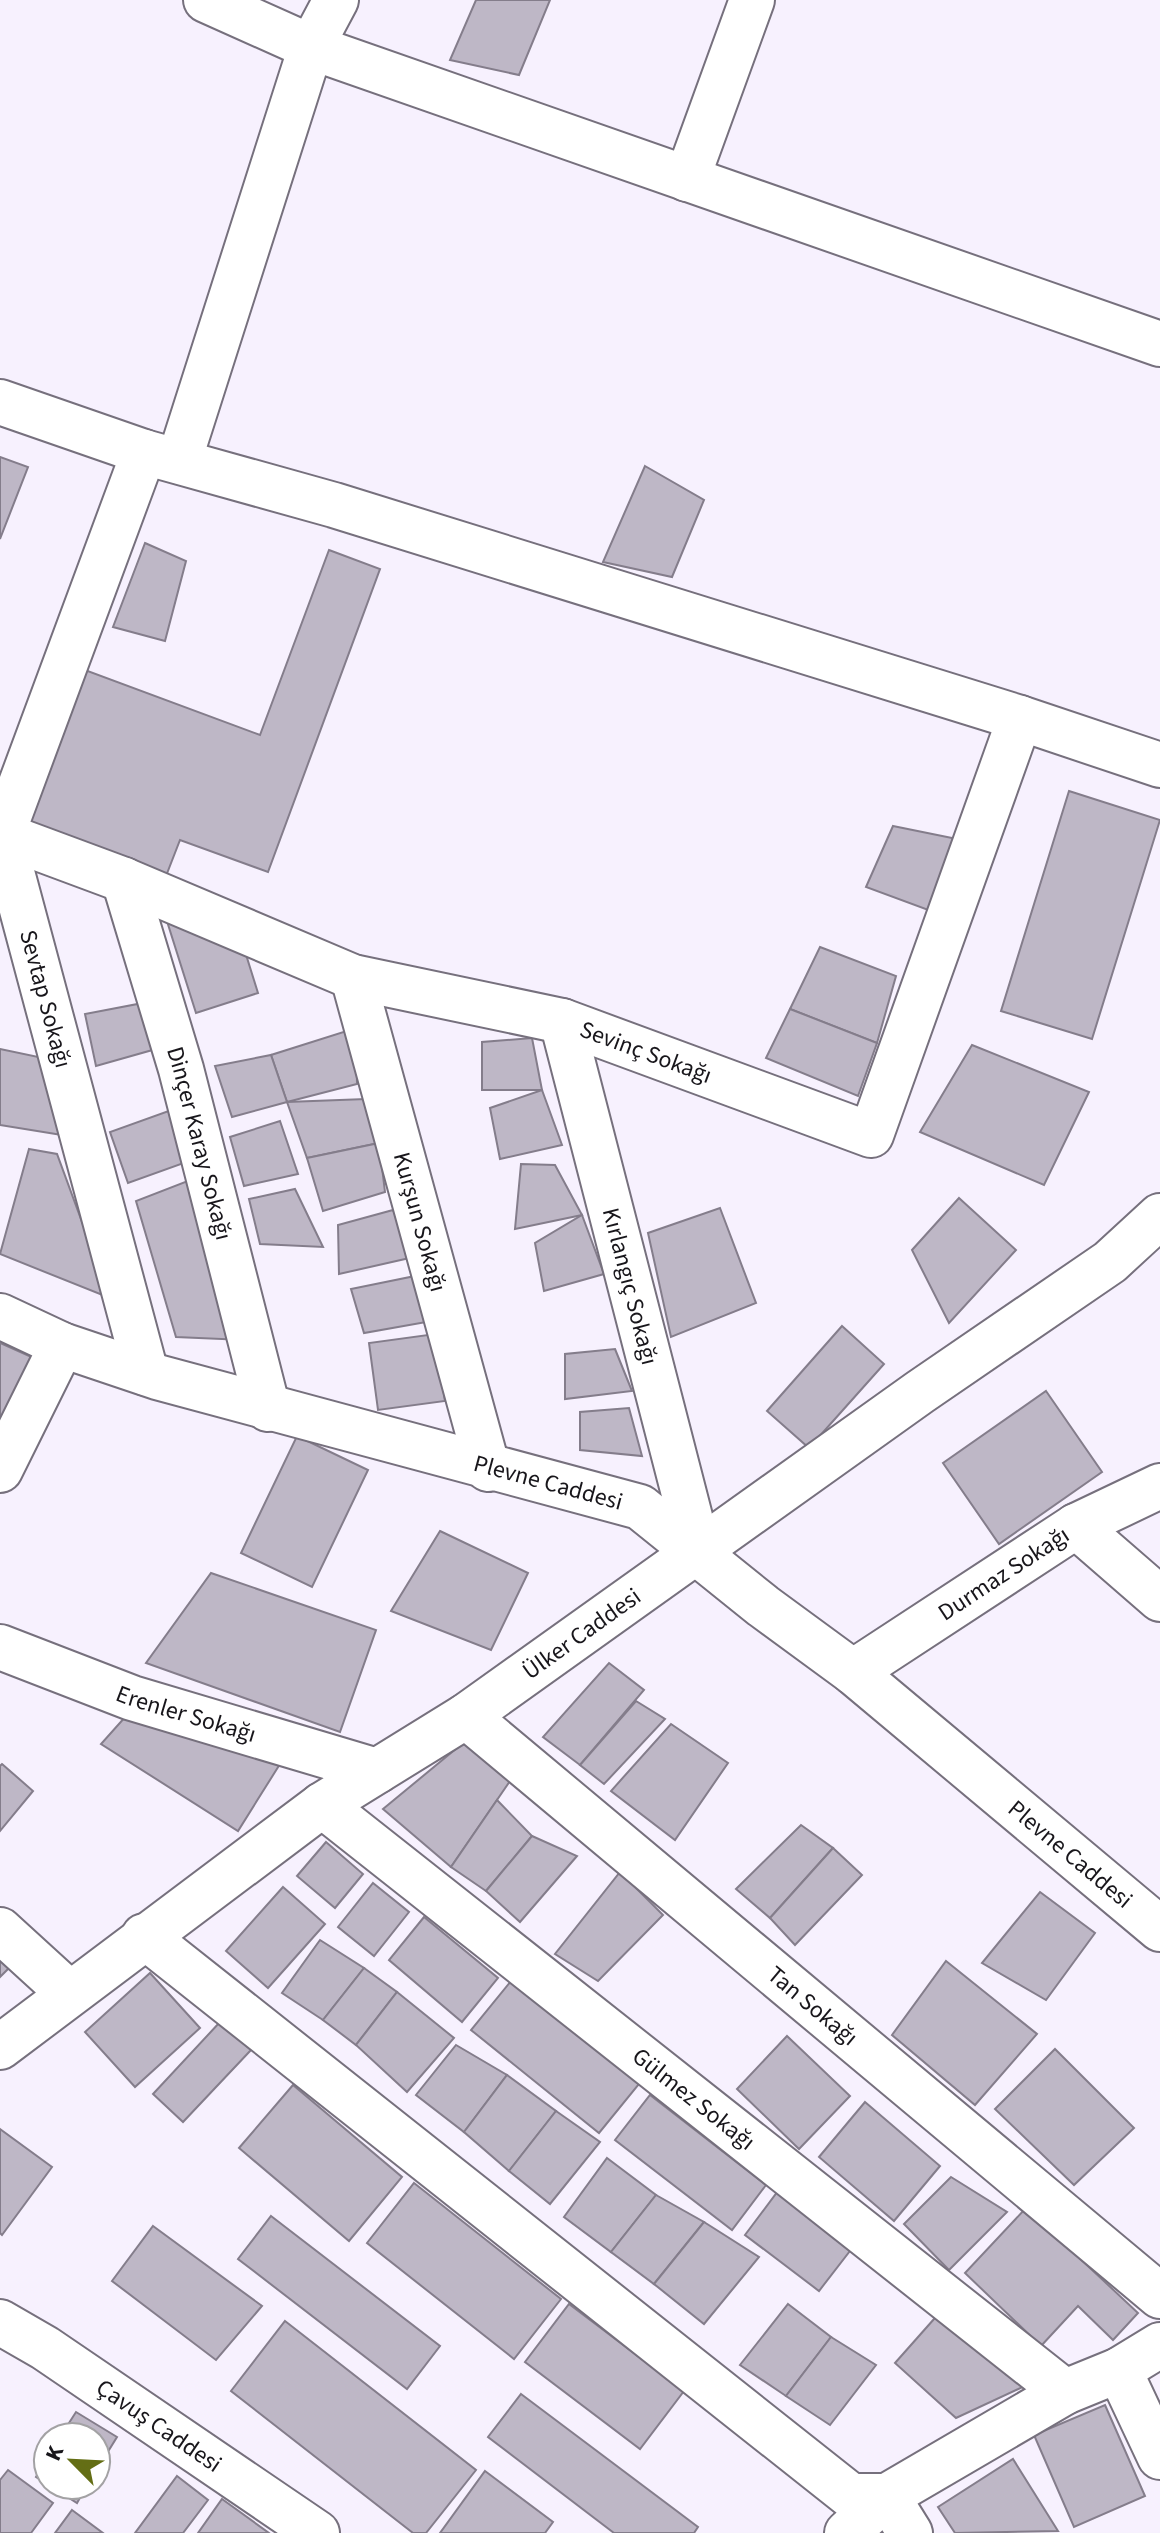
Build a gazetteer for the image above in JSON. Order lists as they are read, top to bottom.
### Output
{
  "streets": {
    "street": [
      "Sevtap Sokağı",
      "Sevinç Sokağı",
      "Dinçer Karay Sokağı",
      "Kurşun Sokağı",
      "Kırlangıç Sokağı",
      "Plevne Caddesi",
      "Durmaz Sokağı",
      "Ülker Caddesi",
      "Erenler Sokağı",
      "Tan Sokağı",
      "Gülmez Sokağı",
      "Çavuş Caddesi"
    ]
  },
  "crossings": [
    ["Sevtap Sokağı", "Sevinç Sokağı"],
    ["Sevtap Sokağı", "Plevne Caddesi"],
    ["Sevinç Sokağı", "Dinçer Karay Sokağı"],
    ["Sevinç Sokağı", "Kurşun Sokağı"],
    ["Sevinç Sokağı", "Kırlangıç Sokağı"],
    ["Dinçer Karay Sokağı", "Plevne Caddesi"],
    ["Kurşun Sokağı", "Plevne Caddesi"],
    ["Kırlangıç Sokağı", "Plevne Caddesi"],
    ["Kırlangıç Sokağı", "Ülker Caddesi"],
    ["Plevne Caddesi", "Durmaz Sokağı"],
    ["Plevne Caddesi", "Ülker Caddesi"],
    ["Ülker Caddesi", "Erenler Sokağı"],
    ["Ülker Caddesi", "Tan Sokağı"],
    ["Ülker Caddesi", "Gülmez Sokağı"]
  ],
  "north": "top left"
}
